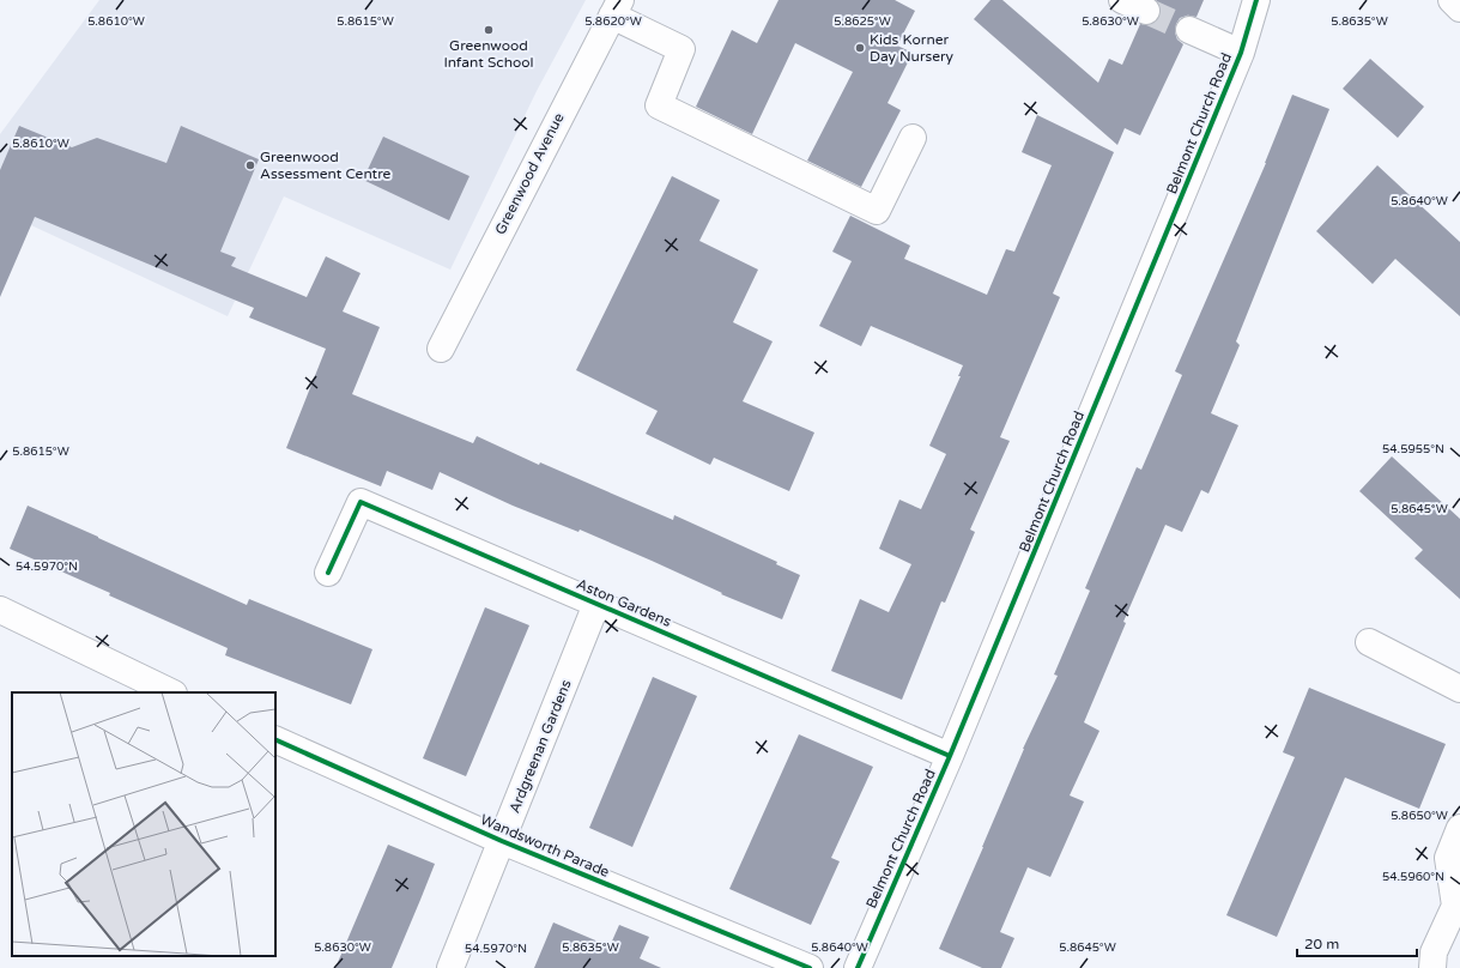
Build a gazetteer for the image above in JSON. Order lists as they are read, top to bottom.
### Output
{
  "streets": {
    "street": [
      "Belmont Church Road",
      "Greenwood Avenue",
      "Aston Gardens",
      "Ardgreenan Gardens",
      "Wandsworth Parade"
    ]
  },
  "crossings": [
    ["Belmont Church Road", "Aston Gardens"],
    ["Aston Gardens", "Ardgreenan Gardens"],
    ["Ardgreenan Gardens", "Wandsworth Parade"]
  ],
  "places": ["Greenwood Infant School", "Kids Korner Day Nursery", "Greenwood Assessment Centre"],
  "scale_bar": "20 m",
  "coordinates": [
    "5.8610°W",
    "5.8615°W",
    "5.8620°W",
    "5.8625°W",
    "5.8630°W",
    "5.8635°W",
    "5.8640°W",
    "54.5955°N",
    "5.8645°W",
    "54.5970°N",
    "5.8650°W",
    "54.5960°N"
  ]
}
